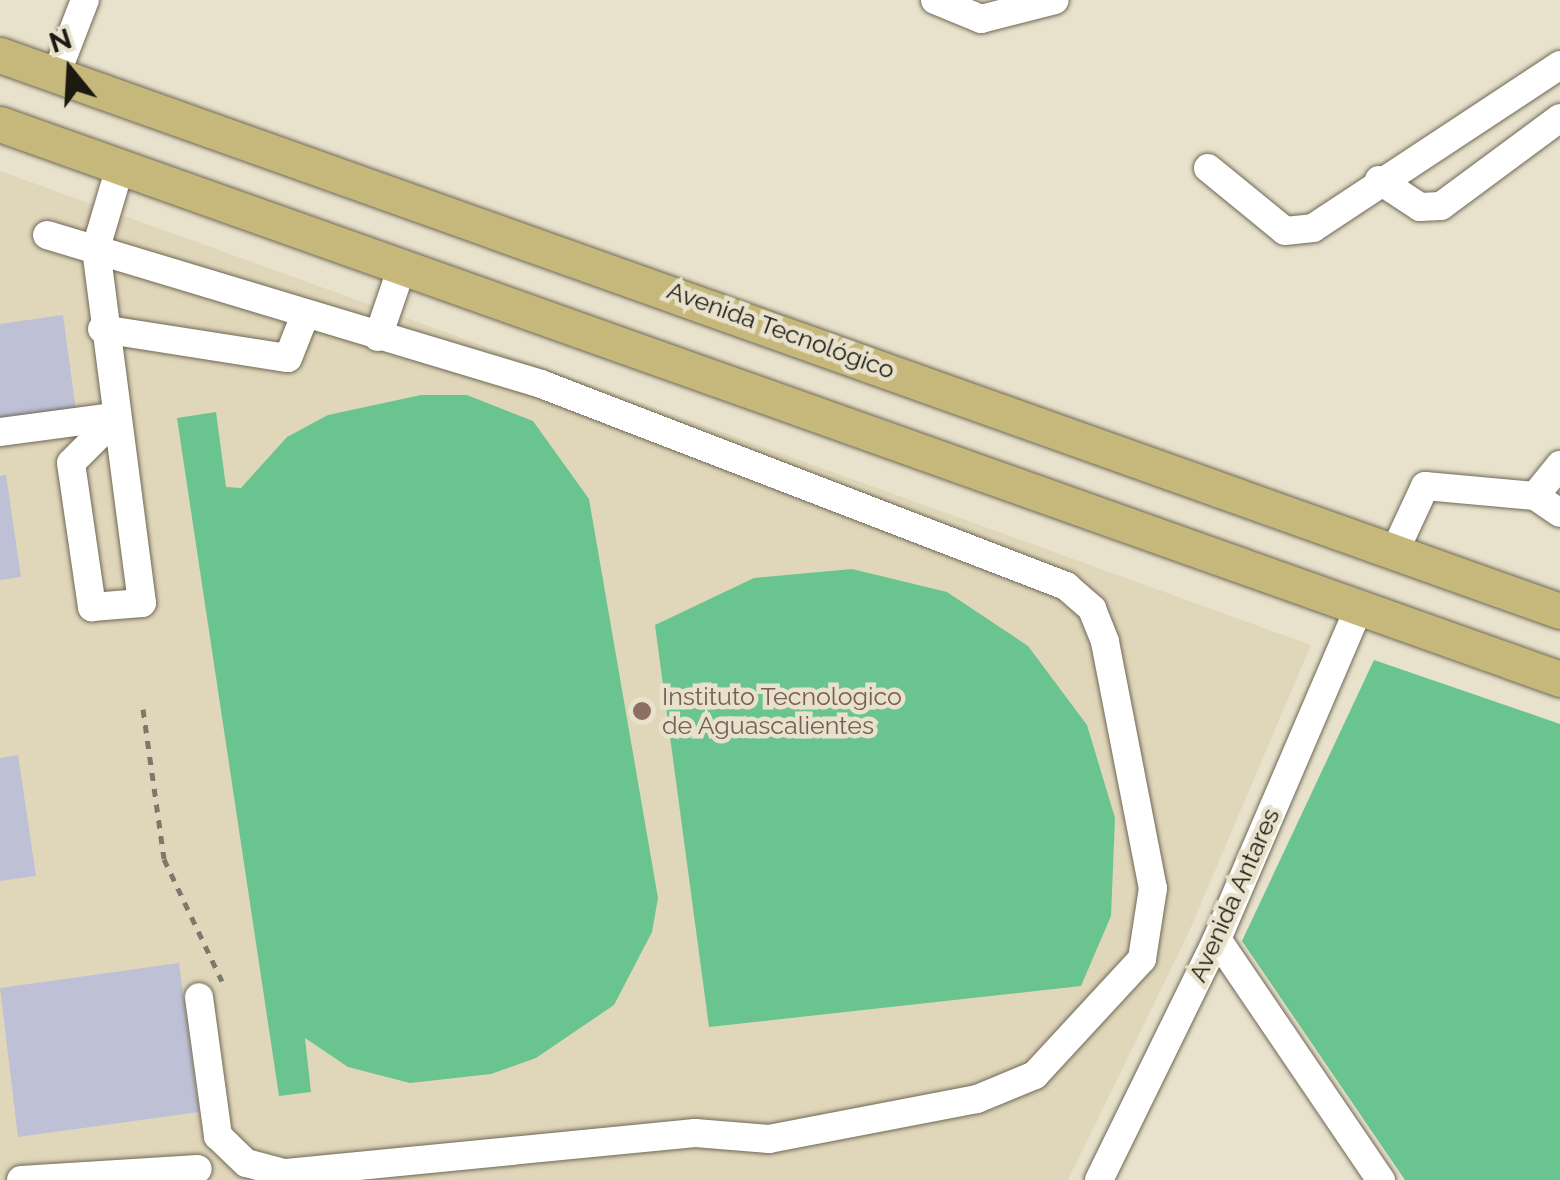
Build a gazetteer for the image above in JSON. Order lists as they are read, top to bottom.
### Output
{
  "streets": {
    "main road": ["Avenida Tecnológico"],
    "street": ["Avenida Antares"]
  },
  "places": ["Instituto Tecnologico de Aguascalientes"],
  "north": "top"
}
